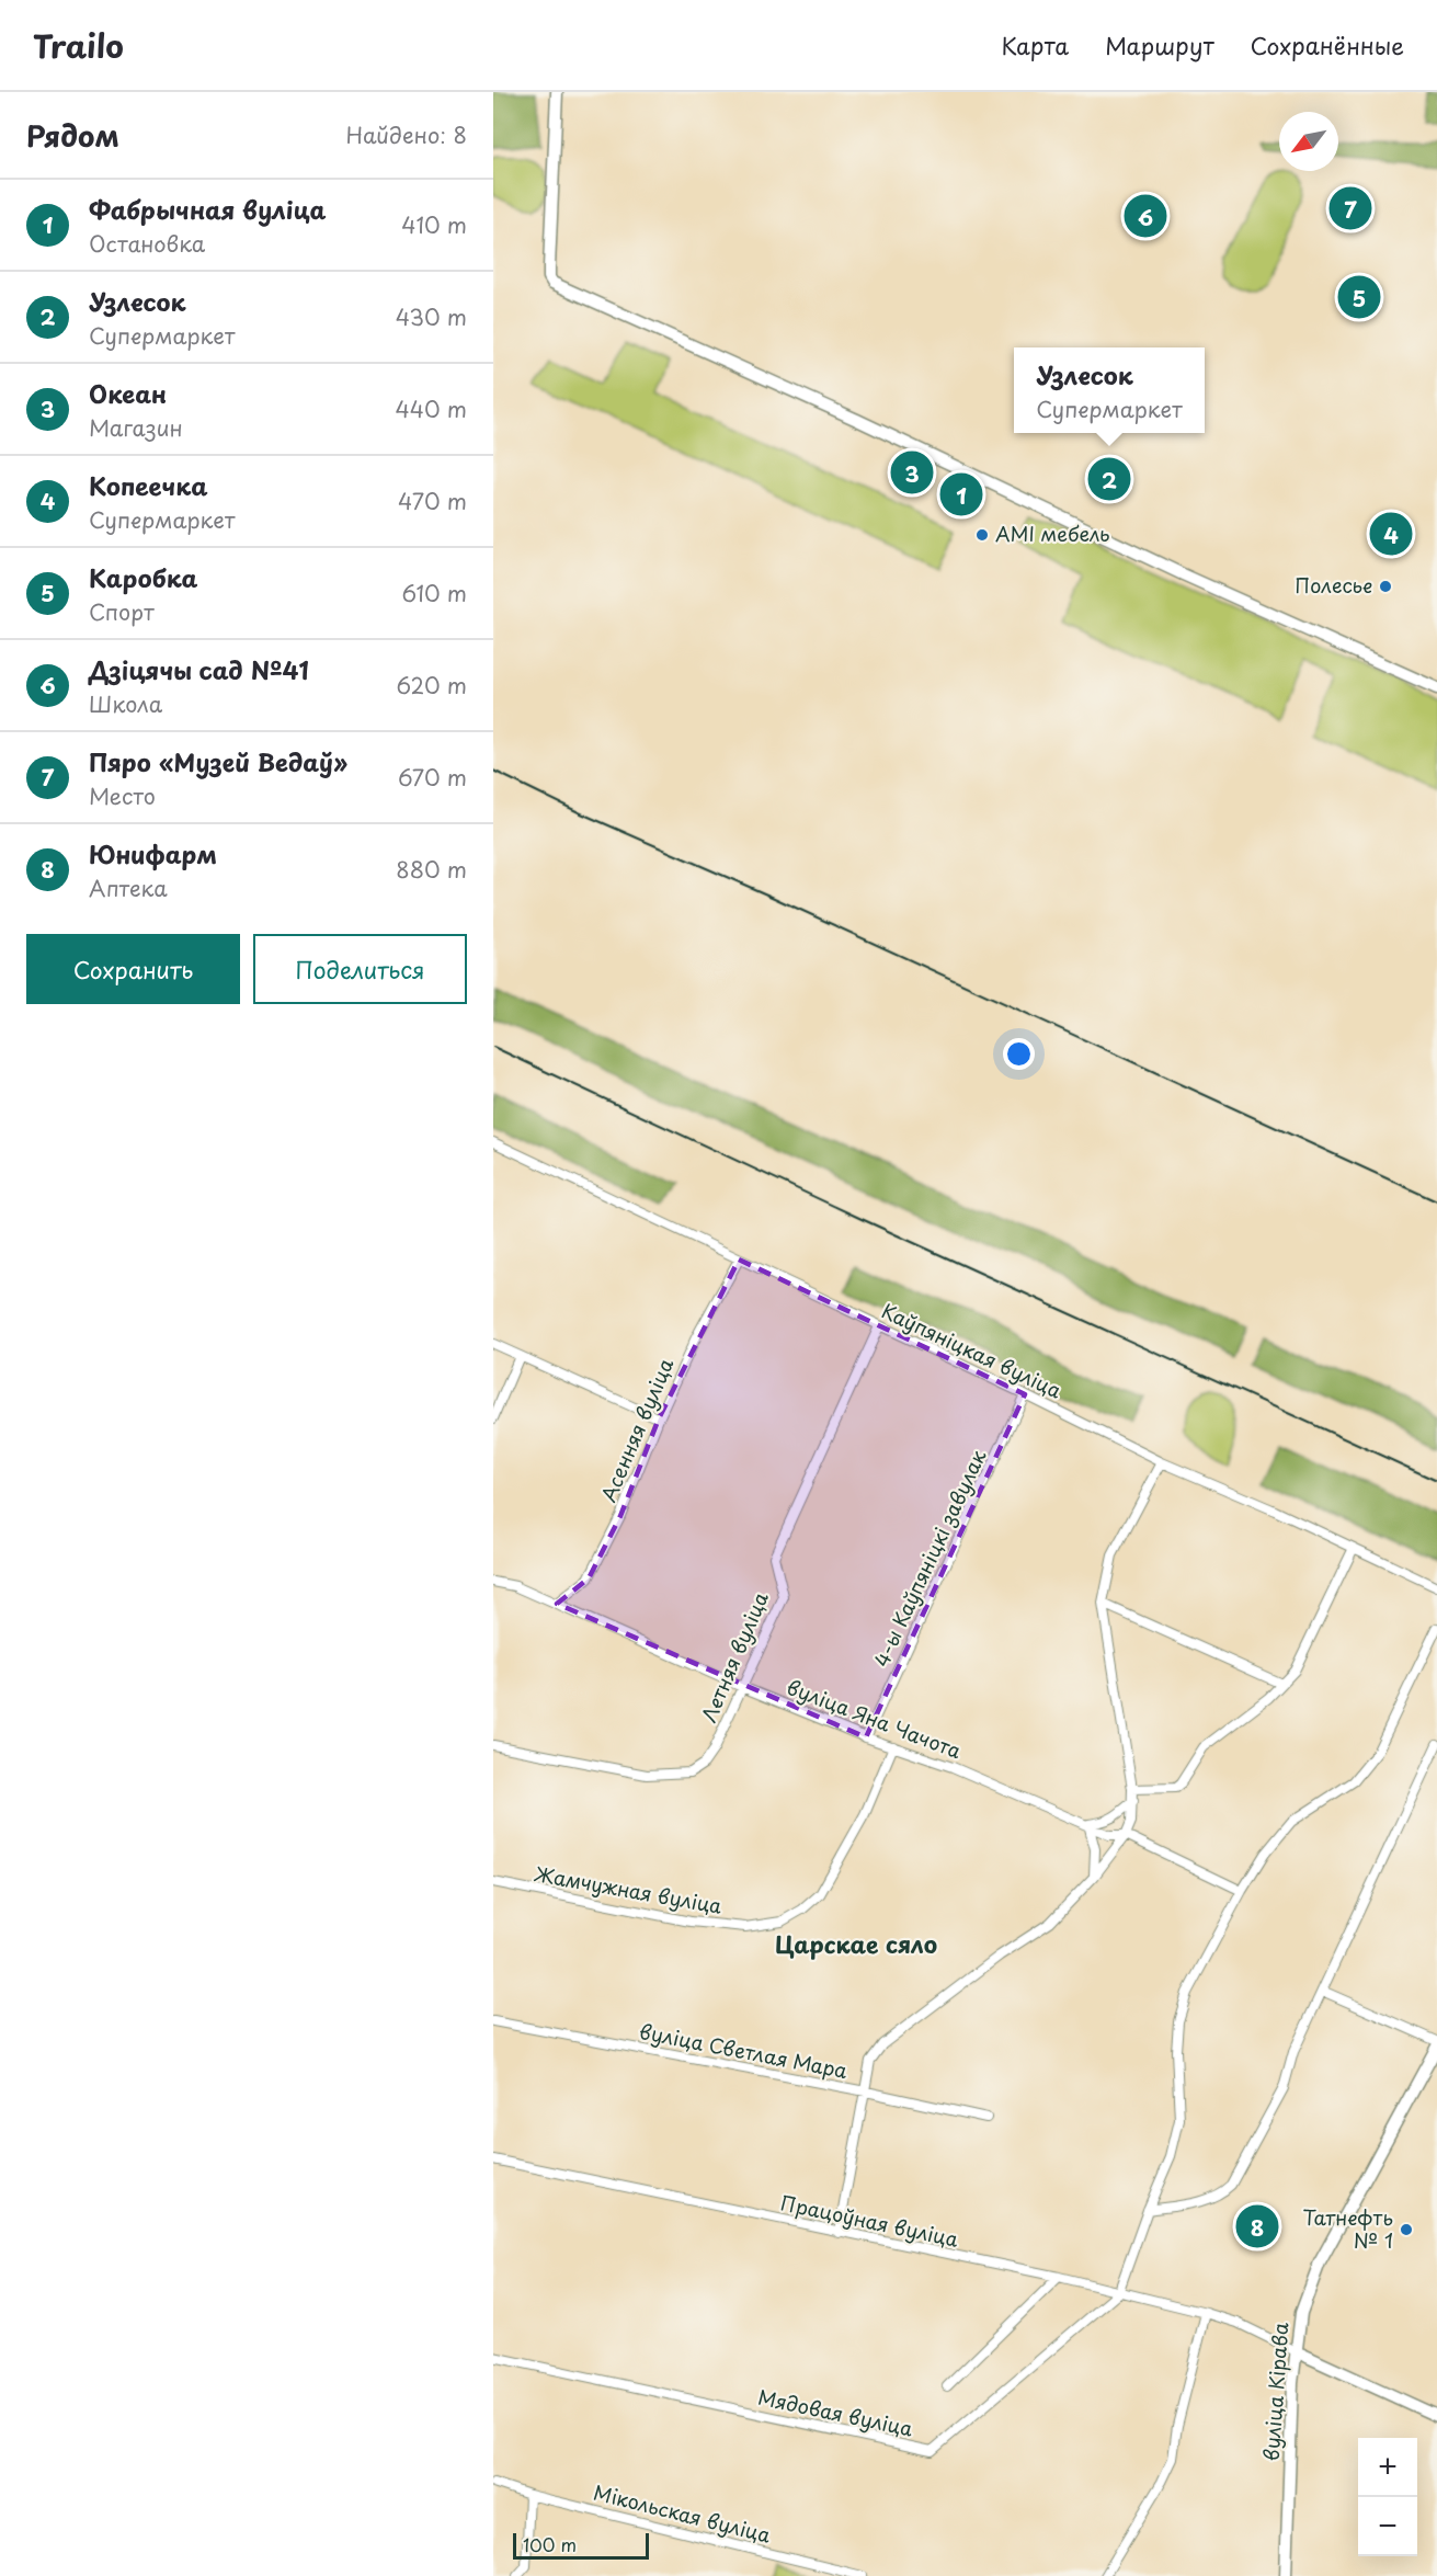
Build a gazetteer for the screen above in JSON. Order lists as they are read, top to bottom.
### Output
{
  "streets": {
    "main road": ["вуліца Кірава"],
    "street": [
      "Каўпяніцкая вуліца",
      "Асенняя вуліца",
      "4-ы Каўпяніцкі завулак",
      "Летняя вуліца",
      "вуліца Яна Чачота",
      "Жамчужная вуліца",
      "вуліца Светлая Мара",
      "Працоўная вуліца",
      "Мядовая вуліца",
      "Мікольская вуліца"
    ]
  },
  "crossings": [
    ["Каўпяніцкая вуліца", "Асенняя вуліца"],
    ["Каўпяніцкая вуліца", "4-ы Каўпяніцкі завулак"],
    ["Каўпяніцкая вуліца", "Летняя вуліца"],
    ["Асенняя вуліца", "вуліца Яна Чачота"],
    ["4-ы Каўпяніцкі завулак", "вуліца Яна Чачота"],
    ["Летняя вуліца", "вуліца Яна Чачота"],
    ["вуліца Яна Чачота", "Жамчужная вуліца"],
    ["Працоўная вуліца", "вуліца Кірава"],
    ["Працоўная вуліца", "Мядовая вуліца"]
  ],
  "districts": ["Царскае сяло"],
  "places": ["AMI мебель", "Полесье", "Татнефть № 1"],
  "scale_bar": "100 m",
  "north": "bottom left",
  "page": {
    "header": "Trailo",
    "nav": ["Карта", "Маршрут", "Сохранённые"],
    "heading": ["Рядом", "Найдено: 8"],
    "list": [
      {
        "mark": "1",
        "name": "Фабрычная вуліца",
        "note": "Остановка",
        "value": "410 m"
      },
      {
        "mark": "2",
        "name": "Узлесок",
        "note": "Супермаркет",
        "value": "430 m"
      },
      {
        "mark": "3",
        "name": "Океан",
        "note": "Магазин",
        "value": "440 m"
      },
      {
        "mark": "4",
        "name": "Копеечка",
        "note": "Супермаркет",
        "value": "470 m"
      },
      {
        "mark": "5",
        "name": "Каробка",
        "note": "Спорт",
        "value": "610 m"
      },
      {
        "mark": "6",
        "name": "Дзіцячы сад №41",
        "note": "Школа",
        "value": "620 m"
      },
      {
        "mark": "7",
        "name": "Пяро «Музей Ведаў»",
        "note": "Место",
        "value": "670 m"
      },
      {
        "mark": "8",
        "name": "Юнифарм",
        "note": "Аптека",
        "value": "880 m"
      }
    ],
    "pins": [
      "7",
      "6",
      "5",
      "3",
      "2",
      "1",
      "4",
      "8"
    ],
    "popup": ["Узлесок", "Супермаркет"],
    "buttons": ["Сохранить", "Поделиться"],
    "map_buttons": ["+", "−"],
    "scale": "100 m"
  }
}
